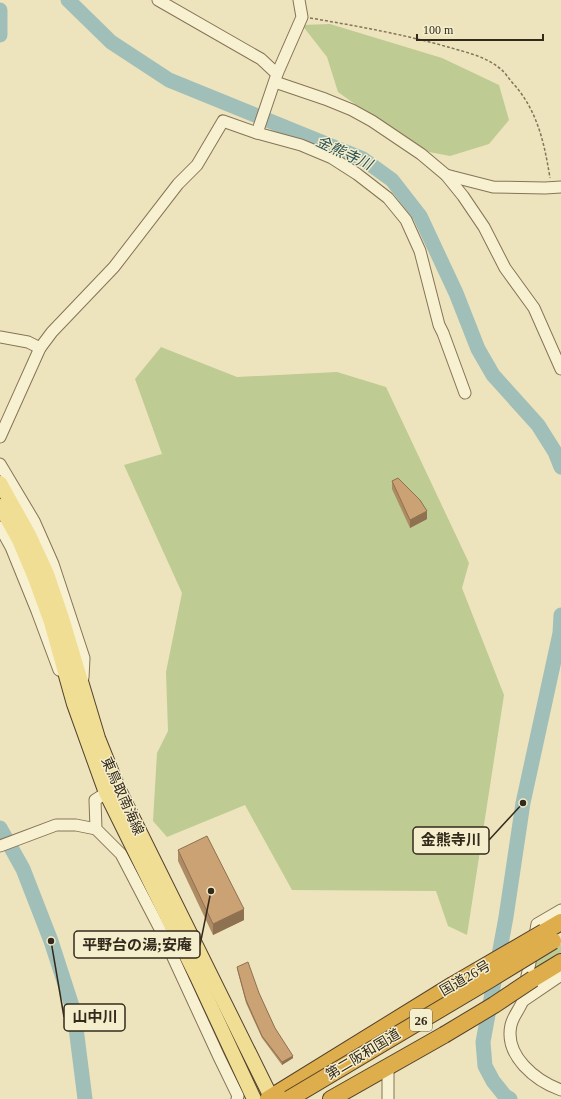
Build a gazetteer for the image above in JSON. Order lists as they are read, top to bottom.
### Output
{
  "streets": {
    "highway": ["国道26号", "26", "第二阪和国道"],
    "main road": ["東鳥取南海線"]
  },
  "crossings": [
    ["東鳥取南海線", "国道26号"],
    ["国道26号", "第二阪和国道"]
  ],
  "water": ["金熊寺川"],
  "places": ["金熊寺川", "平野台の湯;安庵", "山中川"],
  "scale_bar": "100 m"
}
